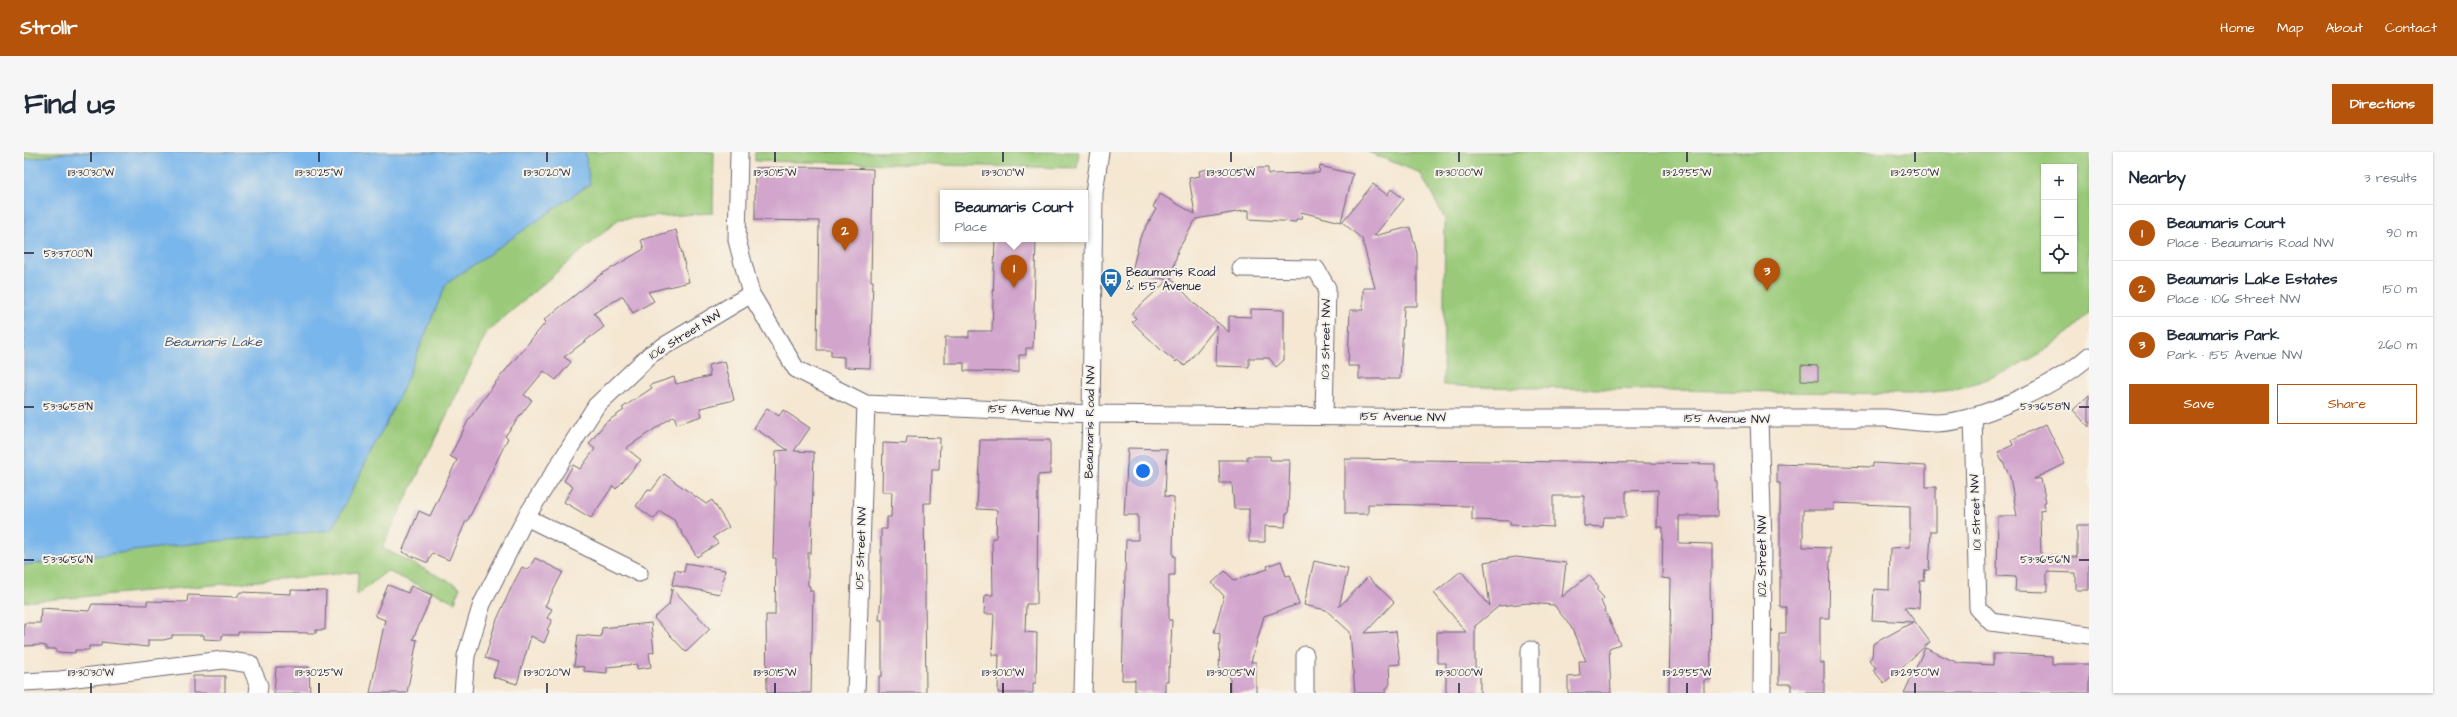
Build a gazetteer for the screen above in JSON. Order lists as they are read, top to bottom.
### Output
{
  "streets": {
    "street": [
      "106 Street NW",
      "103 Street NW",
      "155 Avenue NW",
      "Beaumaris Road NW",
      "101 Street NW",
      "105 Street NW",
      "102 Street NW"
    ]
  },
  "crossings": [
    ["106 Street NW", "155 Avenue NW"],
    ["103 Street NW", "155 Avenue NW"],
    ["155 Avenue NW", "Beaumaris Road NW"],
    ["155 Avenue NW", "101 Street NW"],
    ["155 Avenue NW", "105 Street NW"],
    ["155 Avenue NW", "102 Street NW"]
  ],
  "water": ["Beaumaris Lake"],
  "places": {
    "bus stop": ["Beaumaris Road & 155 Avenue"]
  },
  "page": {
    "header": "Strollr",
    "nav": [
      "Home",
      "Map",
      "About",
      "Contact"
    ],
    "buttons": [
      "Directions",
      ["Save", "Share"]
    ],
    "title": "Find us",
    "heading": ["Nearby", "3 results"],
    "map_buttons": ["+", "−"],
    "popup": ["Beaumaris Court", "Place"],
    "list": [
      {
        "mark": "1",
        "name": "Beaumaris Court",
        "note": "Place · Beaumaris Road NW",
        "value": "90 m"
      },
      {
        "mark": "2",
        "name": "Beaumaris Lake Estates",
        "note": "Place · 106 Street NW",
        "value": "150 m"
      },
      {
        "mark": "3",
        "name": "Beaumaris Park",
        "note": "Park · 155 Avenue NW",
        "value": "260 m"
      }
    ],
    "pins": ["2", "1", "3"]
  },
  "coordinates": [
    "113°30'30\"W",
    "113°30'25\"W",
    "113°30'20\"W",
    "113°30'15\"W",
    "113°30'10\"W",
    "113°30'05\"W",
    "113°30'00\"W",
    "113°29'55\"W",
    "113°29'50\"W",
    "53°37'00\"N",
    "53°36'58\"N",
    "53°36'56\"N"
  ]
}
